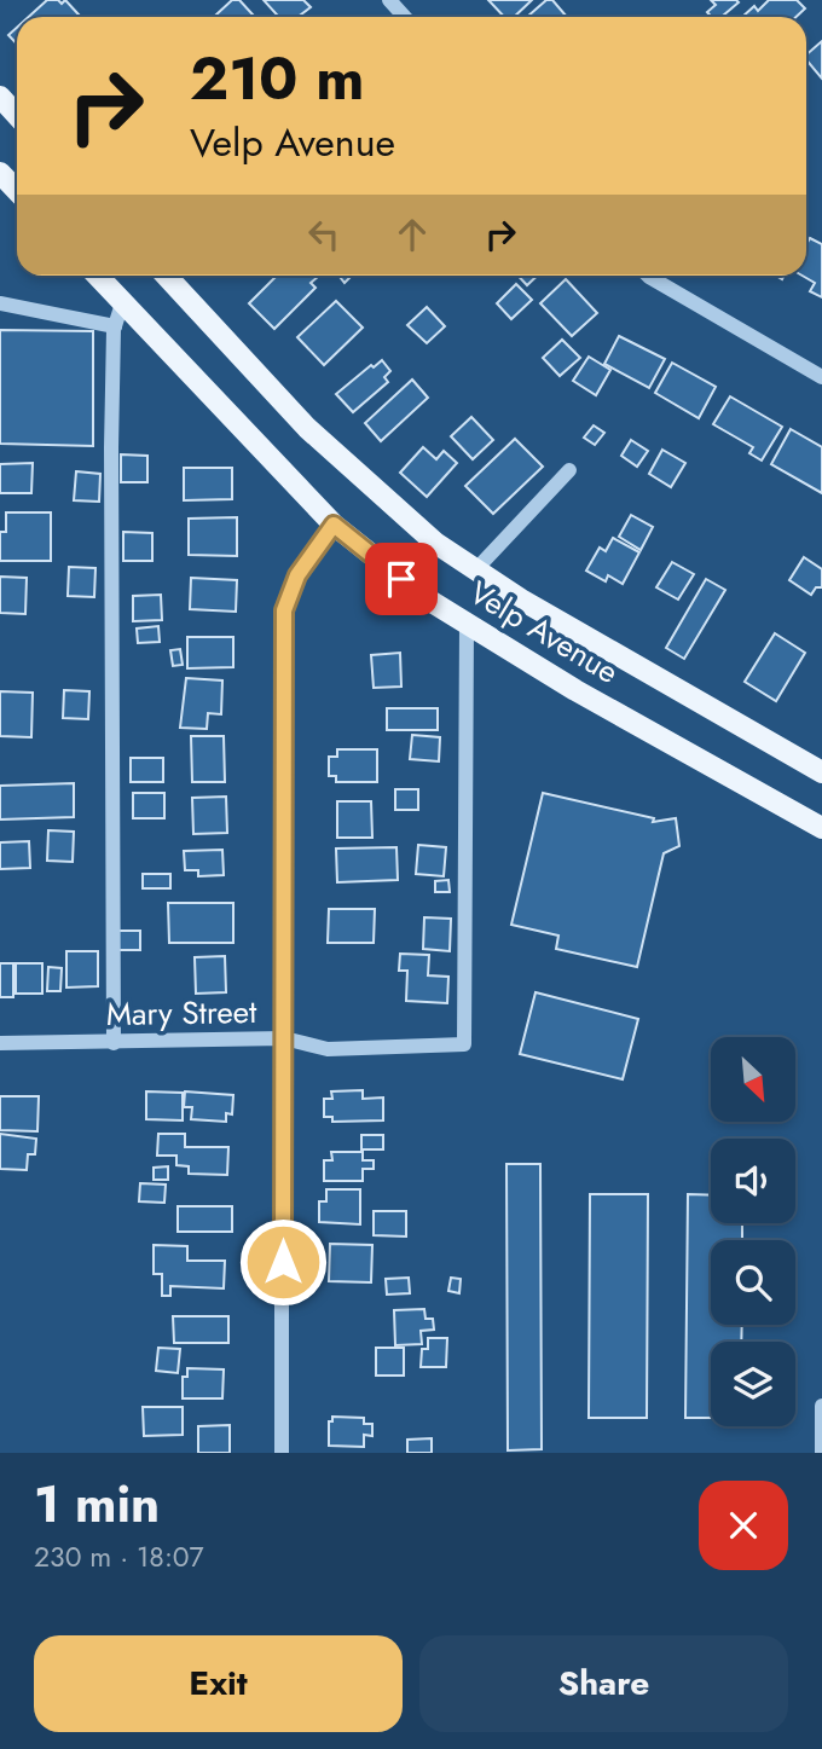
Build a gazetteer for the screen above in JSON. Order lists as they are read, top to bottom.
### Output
{
  "streets": {
    "main road": ["Velp Avenue"],
    "street": ["Mary Street"]
  },
  "crossings": [
    ["Velp Avenue", "Mary Street"]
  ],
  "north": "bottom right",
  "page": {
    "turn": ["210 m", "Velp Avenue"],
    "heading": ["1 min", "230 m · 18:07"],
    "buttons": ["Exit", "Share"]
  }
}
